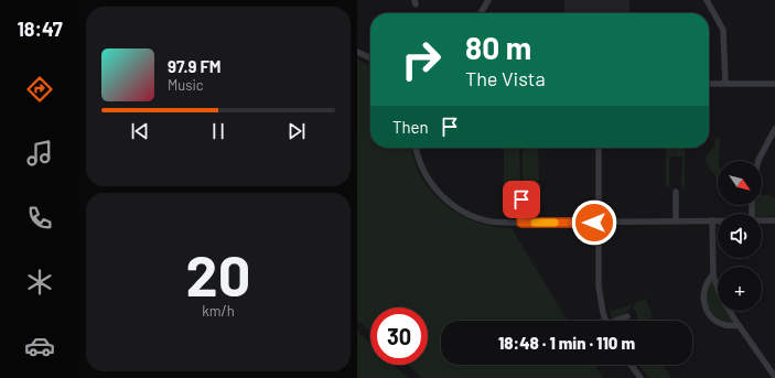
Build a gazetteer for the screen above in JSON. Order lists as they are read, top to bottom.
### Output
{
  "north": "bottom right",
  "page": {
    "tabs": "18:47",
    "turn": ["80 m", "The Vista"],
    "song": ["97.9 FM", "Music"],
    "then": "Then",
    "map_buttons": "+",
    "tile": ["20", "km/h"],
    "limit": "30",
    "trip": "18:48 · 1 min · 110 m"
  }
}
